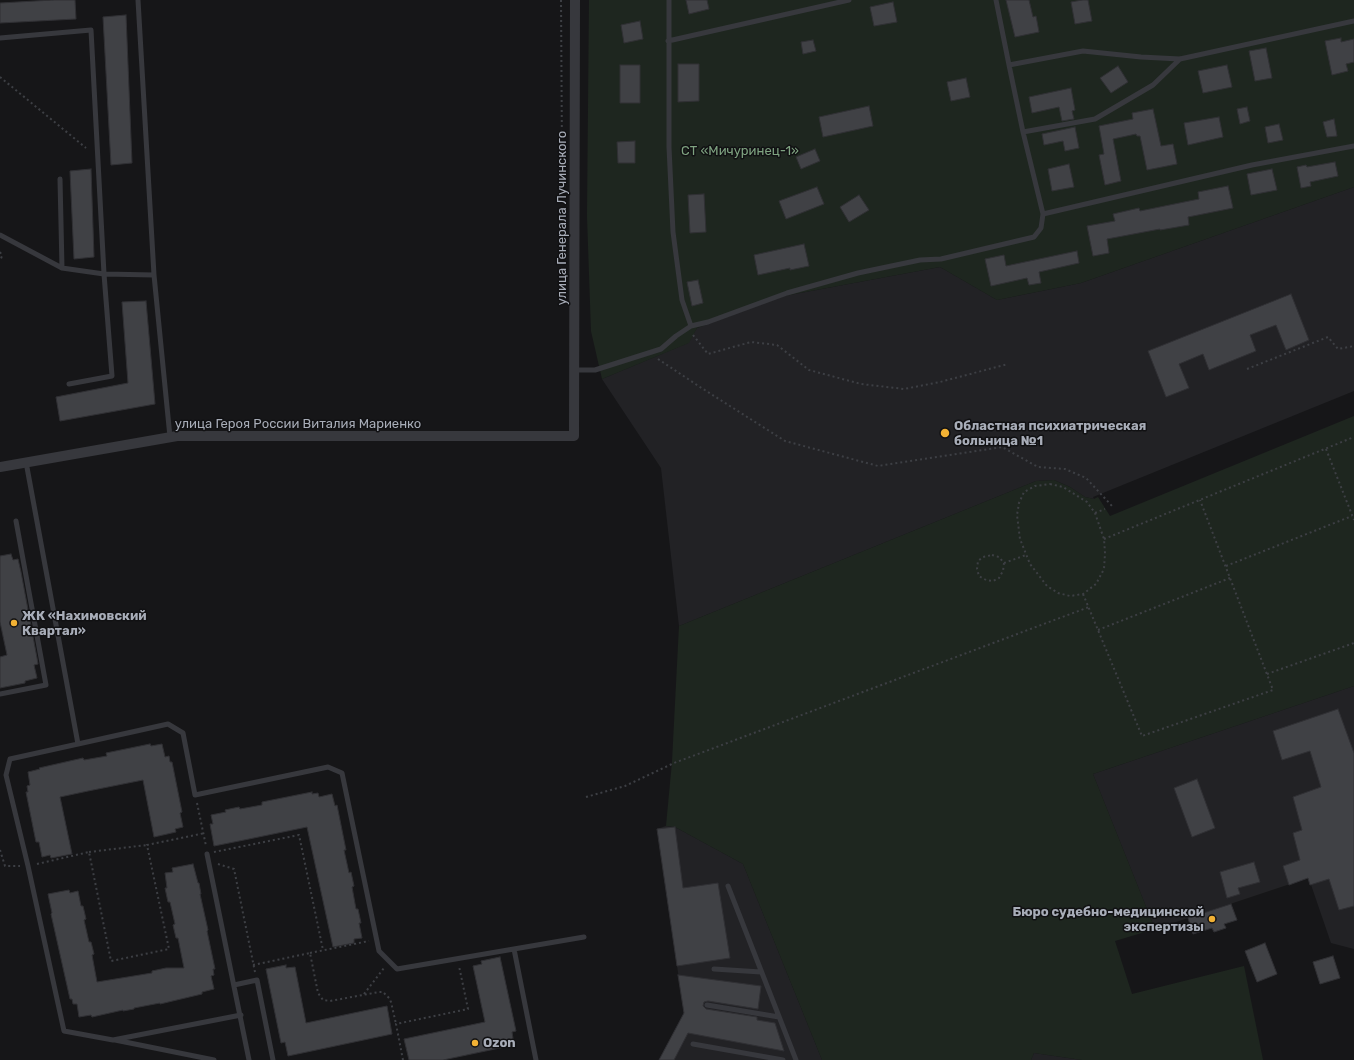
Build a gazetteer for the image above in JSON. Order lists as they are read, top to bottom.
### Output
{
  "streets": {
    "street": ["улица Генерала Лучинского", "улица Героя России Виталия Мариенко"]
  },
  "crossings": [
    ["улица Генерала Лучинского", "улица Героя России Виталия Мариенко"]
  ],
  "parks": ["СТ «Мичуринец-1»"],
  "places": [
    "Областная психиатрическая больница №1",
    "ЖК «Нахимовский Квартал»",
    "Бюро судебно-медицинской экспертизы",
    "Ozon"
  ]
}
